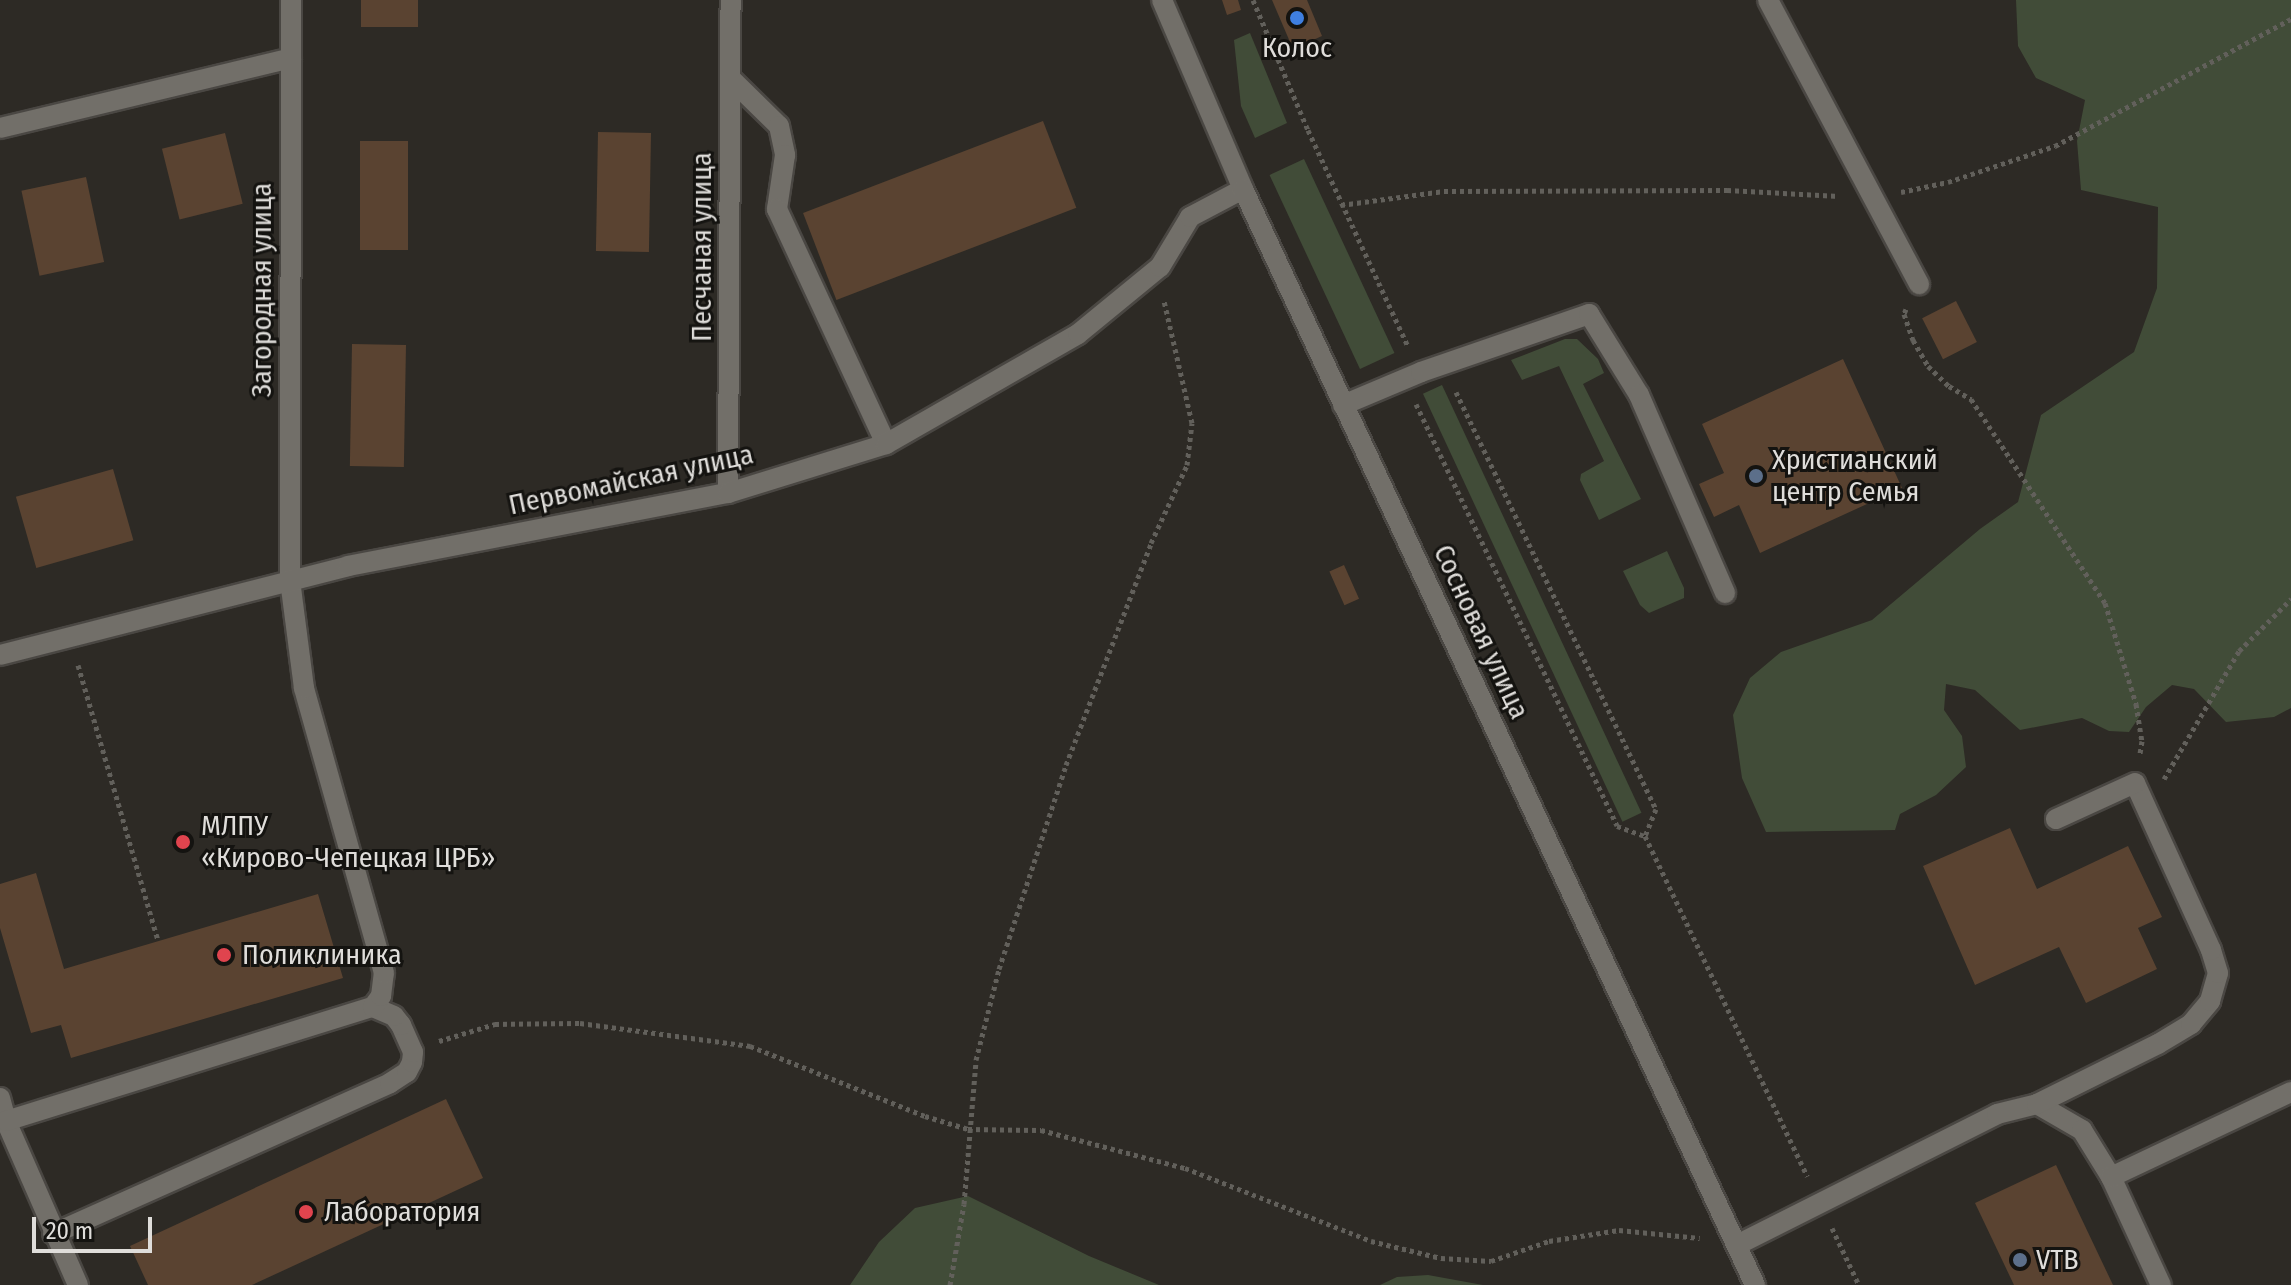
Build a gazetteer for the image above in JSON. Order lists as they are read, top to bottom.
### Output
{
  "streets": {
    "street": [
      "Песчаная улица",
      "Загородная улица",
      "Первомайская улица",
      "Сосновая улица"
    ]
  },
  "crossings": [
    ["Песчаная улица", "Первомайская улица"],
    ["Загородная улица", "Первомайская улица"],
    ["Первомайская улица", "Сосновая улица"]
  ],
  "places": [
    "Колос",
    "Христианский центр Семья",
    "МЛПУ «Кирово-Чепецкая ЦРБ»",
    "Поликлиника",
    "Лаборатория",
    "VTB"
  ],
  "scale_bar": "20 m"
}
